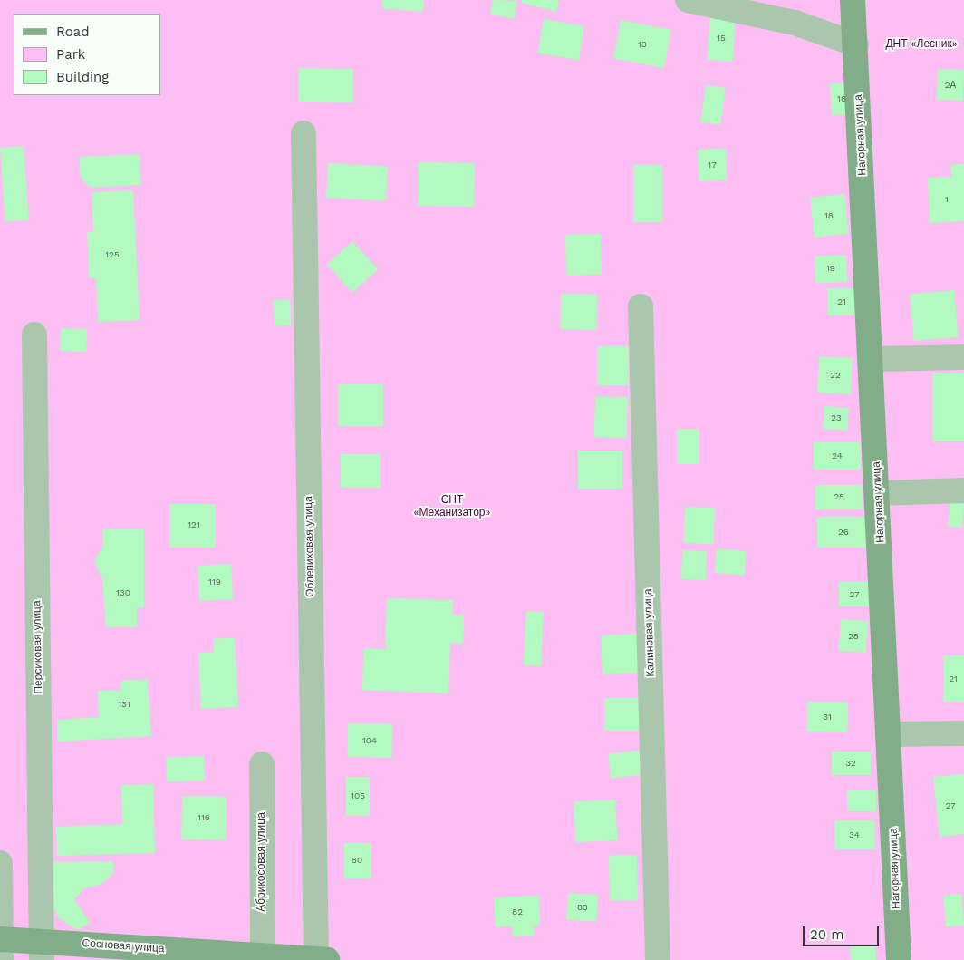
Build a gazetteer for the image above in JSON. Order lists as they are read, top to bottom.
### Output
{
  "streets": {
    "street": [
      "Нагорная улица",
      "Облепиховая улица",
      "Калиновая улица",
      "Персиковая улица",
      "Абрикосовая улица",
      "Сосновая улица"
    ]
  },
  "crossings": [
    ["Облепиховая улица", "Сосновая улица"],
    ["Персиковая улица", "Сосновая улица"],
    ["Абрикосовая улица", "Сосновая улица"]
  ],
  "parks": ["ДНТ «Лесник»", "СНТ «Механизатор»"],
  "house_numbers": [
    "15",
    "13",
    "2А",
    "16",
    "17",
    "1",
    "18",
    "125",
    "19",
    "21",
    "22",
    "23",
    "24",
    "25",
    "121",
    "26",
    "119",
    "130",
    "27",
    "28",
    "21",
    "131",
    "31",
    "104",
    "32",
    "105",
    "27",
    "116",
    "34",
    "80",
    "83",
    "82"
  ],
  "legend": ["Road", "Park", "Building"],
  "scale_bar": "20 m"
}
